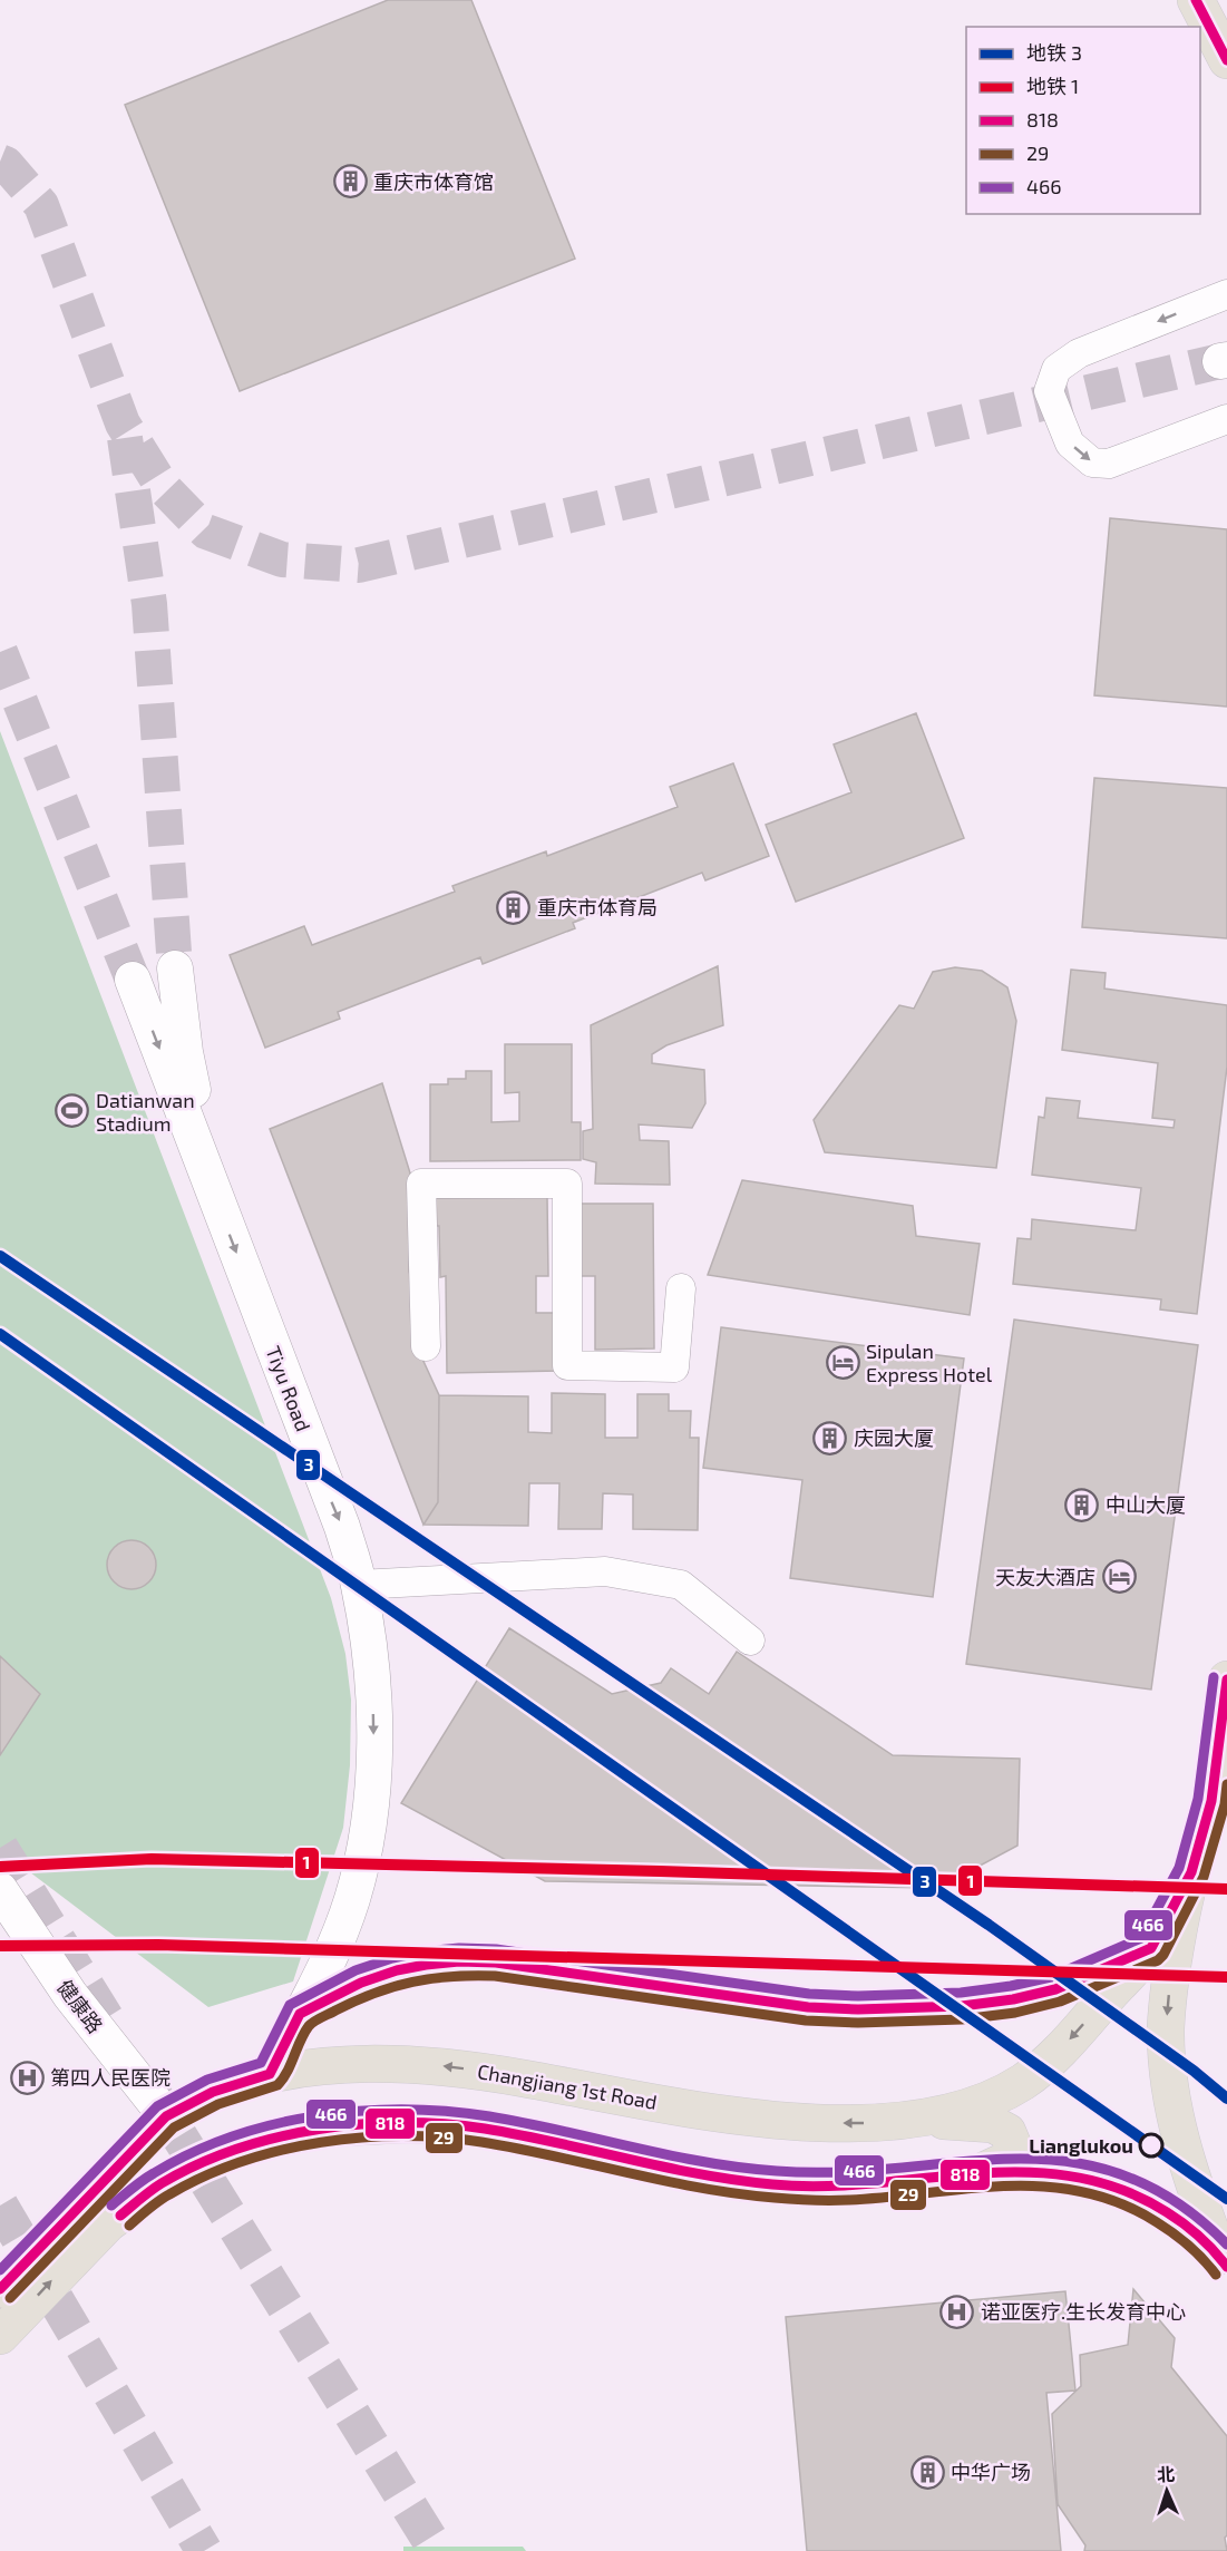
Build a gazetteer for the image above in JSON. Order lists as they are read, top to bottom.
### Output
{
  "streets": {
    "main road": ["Changjiang 1st Road"],
    "street": ["Tiyu Road", "健康路"]
  },
  "crossings": [
    ["Tiyu Road", "Changjiang 1st Road"],
    ["健康路", "Changjiang 1st Road"]
  ],
  "one_way": ["Tiyu Road"],
  "places": {
    "building": [
      "重庆市体育馆",
      "重庆市体育局",
      "庆园大厦",
      "中山大厦",
      "中华广场"
    ],
    "sports": ["Datianwan Stadium"],
    "hotel": ["Sipulan Express Hotel", "天友大酒店"],
    "hospital": ["第四人民医院", "诺亚医疗.生长发育中心"],
    "other": ["Lianglukou"]
  },
  "lines": [
    "transit line 818",
    "metro line 3",
    "transit line 466",
    "transit line 29",
    "metro line 1"
  ],
  "legend": [
    "地铁 3",
    "地铁 1",
    "818",
    "29",
    "466"
  ],
  "north": "top"
}
